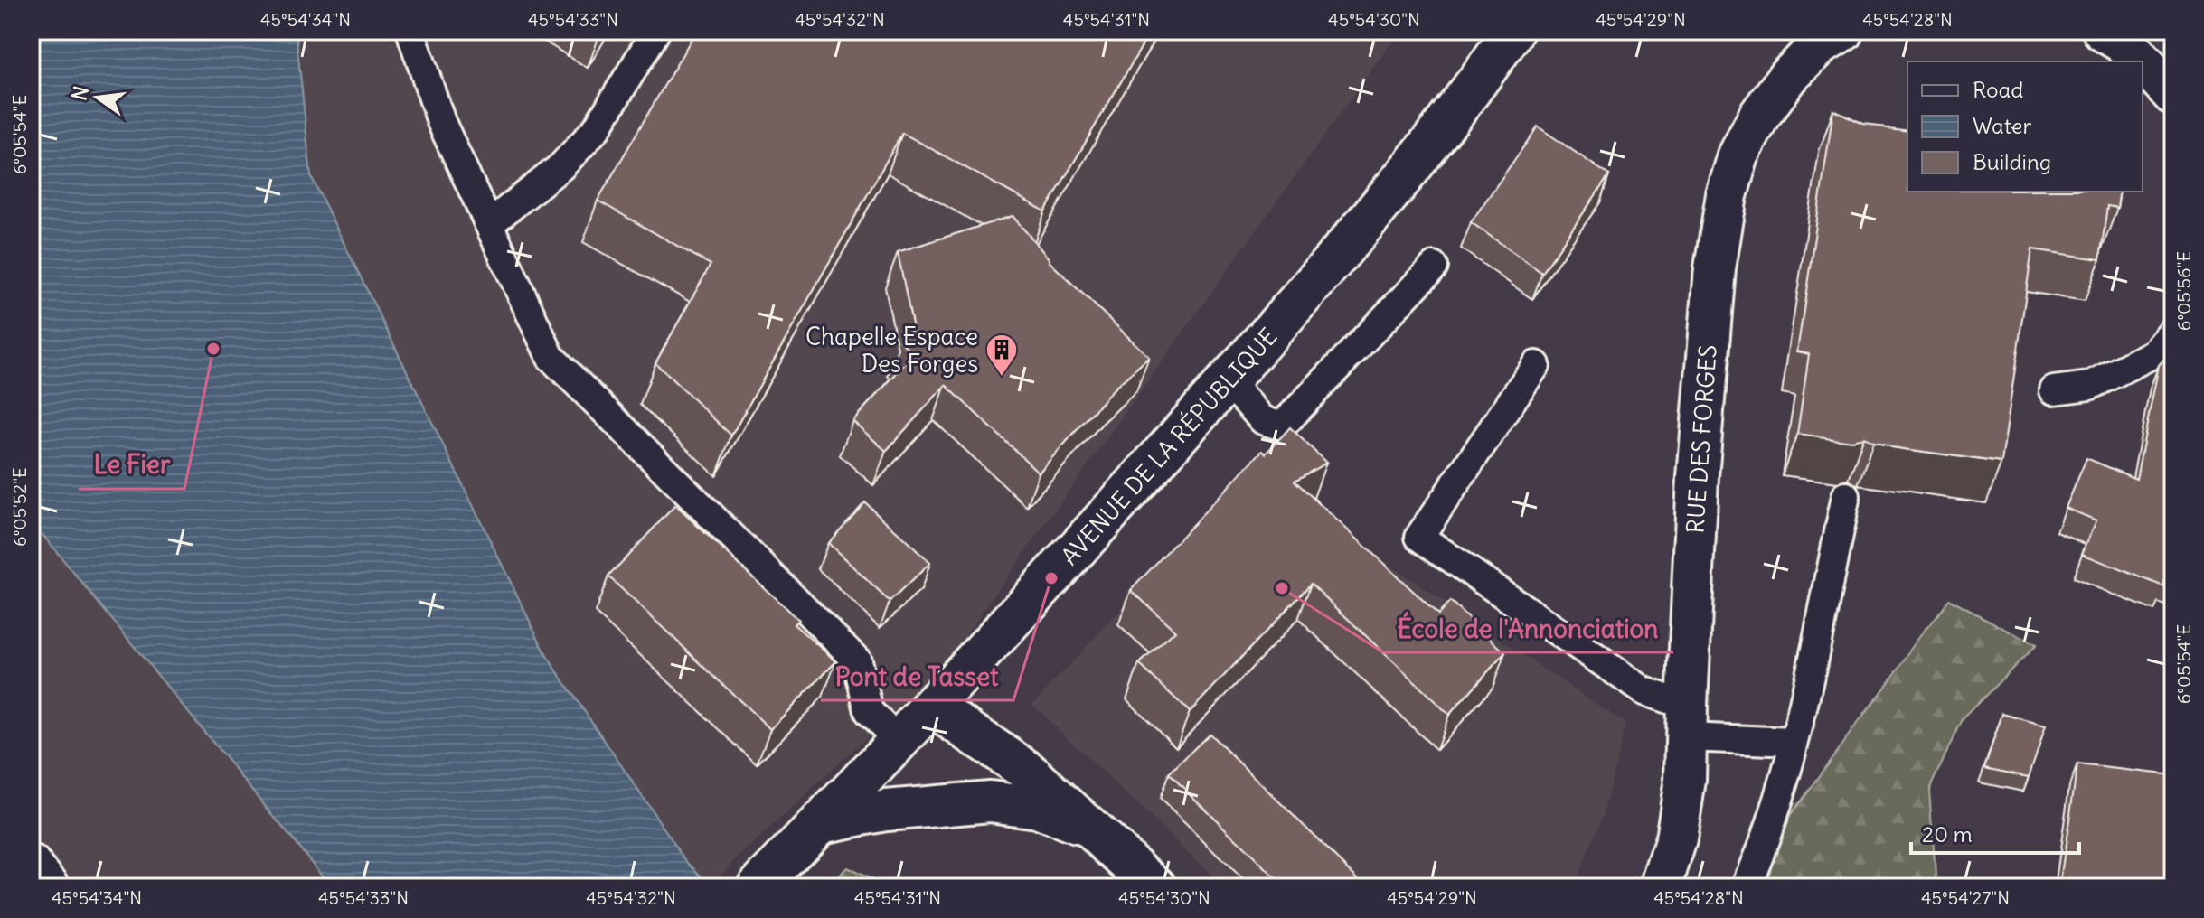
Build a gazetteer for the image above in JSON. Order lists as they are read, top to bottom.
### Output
{
  "streets": {
    "street": ["RUE DES FORGES", "AVENUE DE LA RÉPUBLIQUE"]
  },
  "places": {
    "other": ["Le Fier", "Pont de Tasset", "École de l'Annonciation"],
    "building": ["Chapelle Espace Des Forges"]
  },
  "legend": ["Road", "Water", "Building"],
  "scale_bar": "20 m",
  "north": "left",
  "coordinates": [
    "45°54'34\"N",
    "45°54'33\"N",
    "45°54'32\"N",
    "45°54'31\"N",
    "45°54'30\"N",
    "45°54'29\"N",
    "45°54'28\"N",
    "6°05'54\"E",
    "6°05'56\"E",
    "6°05'52\"E",
    "45°54'27\"N"
  ]
}
